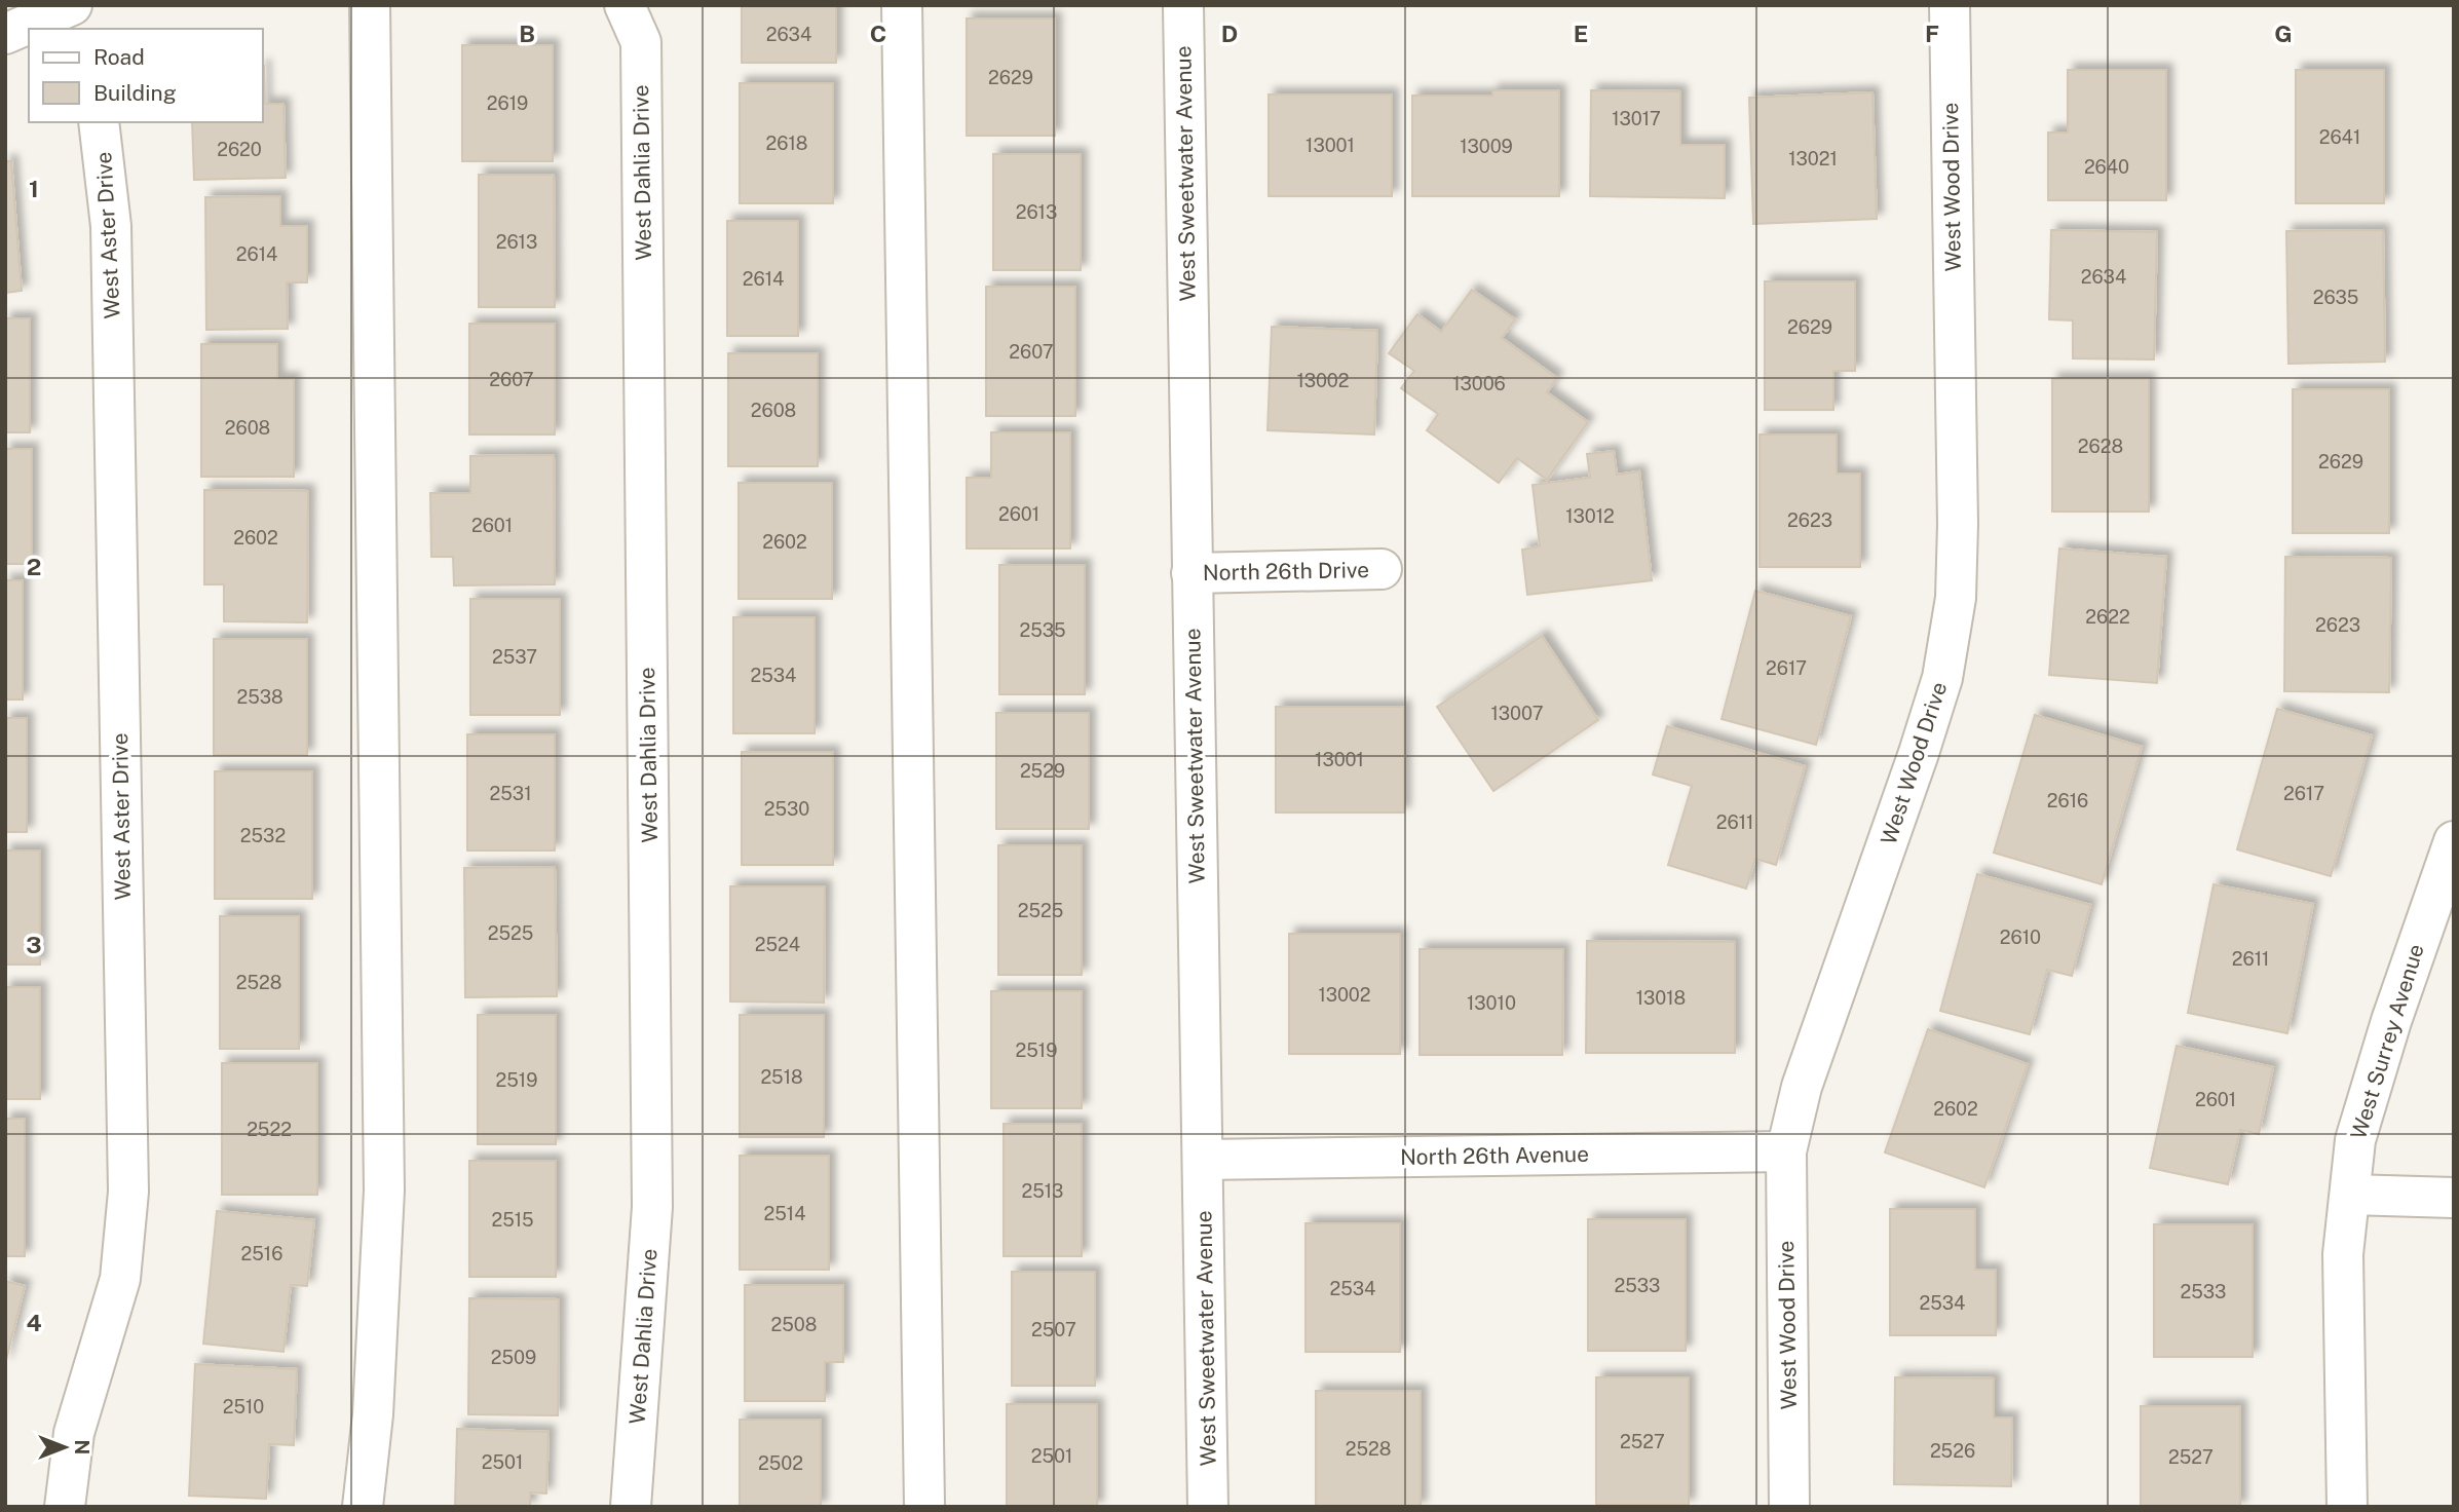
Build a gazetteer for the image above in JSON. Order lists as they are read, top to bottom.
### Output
{
  "streets": {
    "street": [
      "West Dahlia Drive",
      "West Sweetwater Avenue",
      "West Wood Drive",
      "West Aster Drive",
      "North 26th Drive",
      "West Surrey Avenue",
      "North 26th Avenue"
    ]
  },
  "crossings": [
    ["West Sweetwater Avenue", "North 26th Drive"],
    ["West Sweetwater Avenue", "North 26th Avenue"],
    ["West Wood Drive", "North 26th Avenue"]
  ],
  "house_numbers": [
    "2634",
    "2629",
    "2619",
    "13017",
    "2641",
    "2618",
    "13001",
    "13009",
    "2620",
    "13021",
    "2640",
    "2613",
    "2613",
    "2614",
    "2634",
    "2614",
    "2635",
    "2629",
    "2607",
    "2607",
    "13002",
    "13006",
    "2608",
    "2608",
    "2628",
    "2629",
    "2601",
    "13012",
    "2623",
    "2601",
    "2602",
    "2602",
    "2622",
    "2623",
    "2535",
    "2537",
    "2617",
    "2534",
    "2538",
    "13007",
    "13001",
    "2529",
    "2531",
    "2617",
    "2616",
    "2530",
    "2611",
    "2532",
    "2525",
    "2525",
    "2610",
    "2524",
    "2611",
    "2528",
    "13002",
    "13018",
    "13010",
    "2519",
    "2518",
    "2519",
    "2601",
    "2602",
    "2522",
    "2513",
    "2514",
    "2515",
    "2516",
    "2533",
    "2534",
    "2533",
    "2534",
    "2508",
    "2507",
    "2509",
    "2510",
    "2527",
    "2528",
    "2526",
    "2501",
    "2527",
    "2501",
    "2502"
  ],
  "legend": ["Road", "Building"],
  "north": "right",
  "grid": {
    "columns": [
      "B",
      "C",
      "D",
      "E",
      "F",
      "G"
    ],
    "rows": [
      "1",
      "2",
      "3",
      "4"
    ]
  }
}
